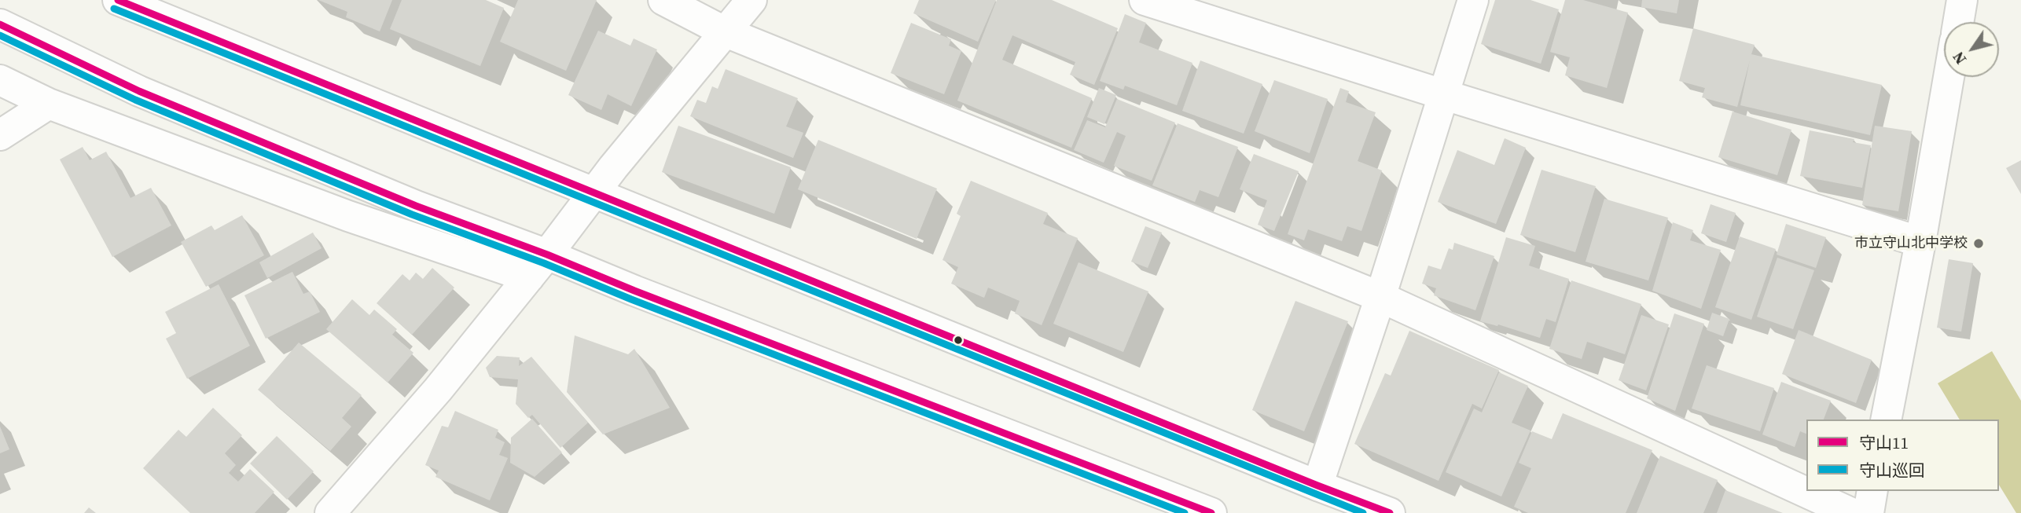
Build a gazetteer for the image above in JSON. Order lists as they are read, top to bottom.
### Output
{
  "places": ["市立守山北中学校"],
  "lines": ["transit line 守山11", "transit line 守山巡回"],
  "legend": ["守山11", "守山巡回"],
  "north": "bottom left"
}
